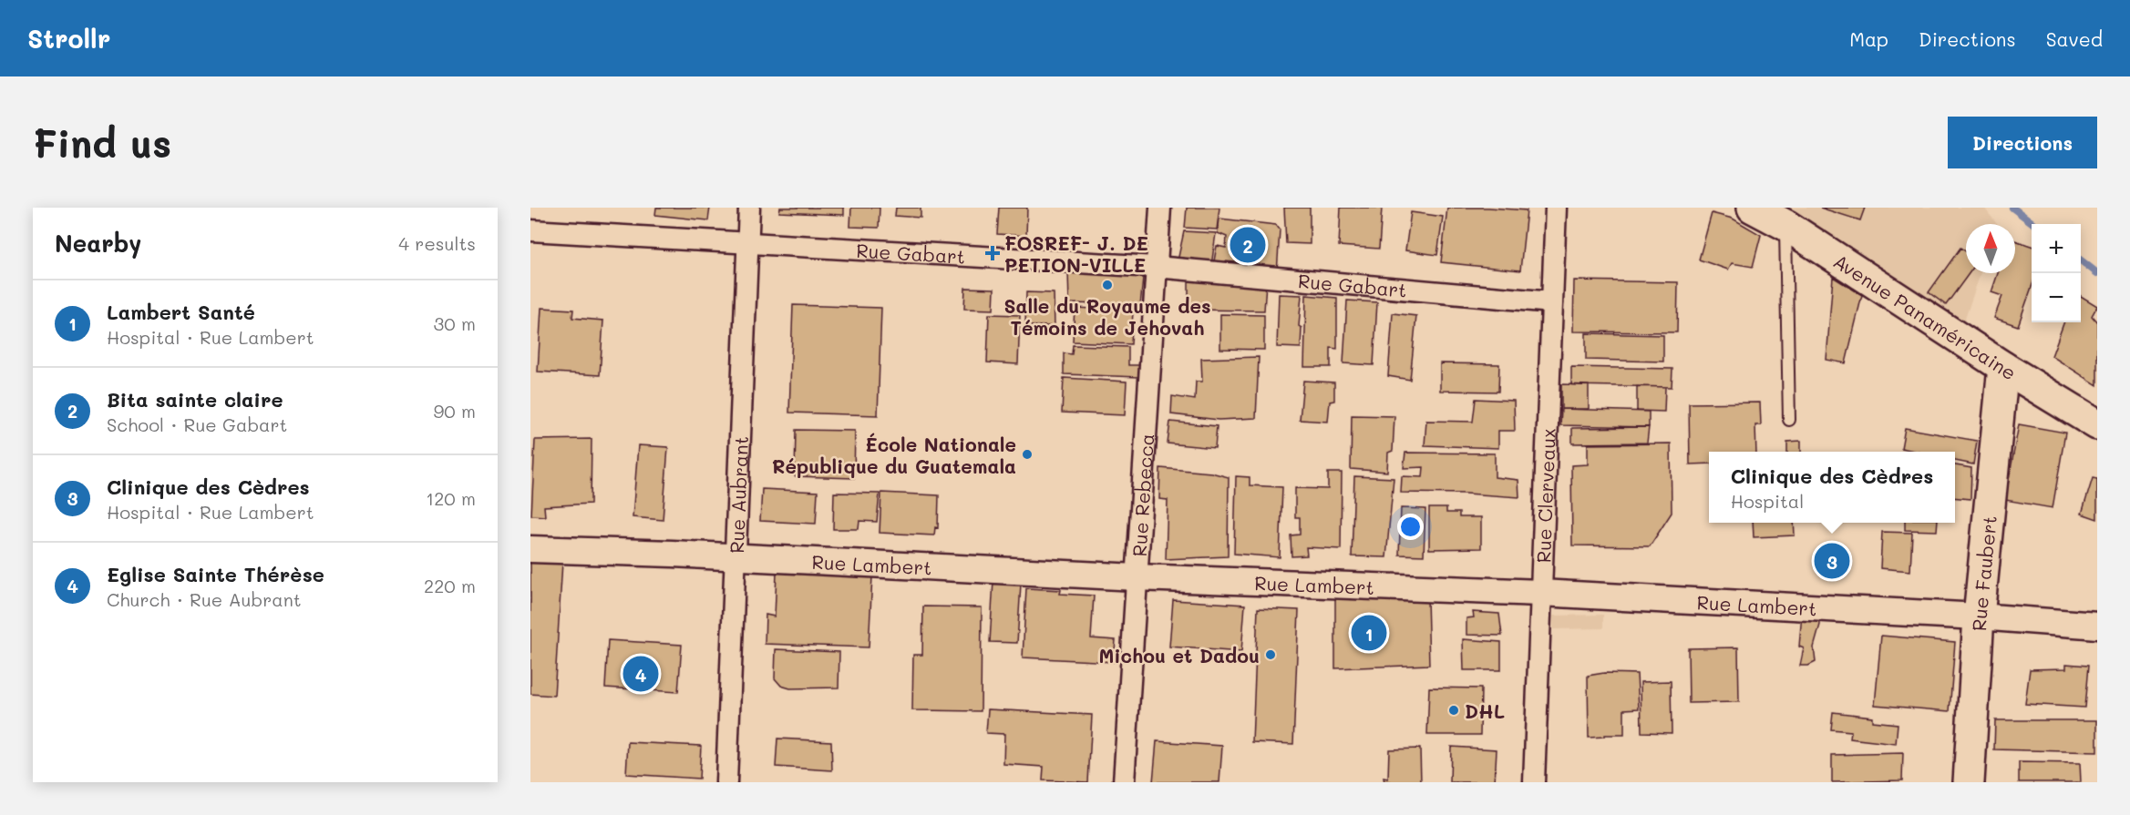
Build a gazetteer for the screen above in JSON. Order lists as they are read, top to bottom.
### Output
{
  "streets": {
    "main road": ["Avenue Panaméricaine", "Rue Faubert"],
    "street": [
      "Rue Gabart",
      "Rue Aubrant",
      "Rue Rebecca",
      "Rue Clerveaux",
      "Rue Lambert"
    ]
  },
  "crossings": [
    ["Rue Gabart", "Rue Aubrant"],
    ["Rue Gabart", "Rue Rebecca"],
    ["Rue Gabart", "Rue Clerveaux"],
    ["Avenue Panaméricaine", "Rue Faubert"],
    ["Rue Aubrant", "Rue Lambert"],
    ["Rue Rebecca", "Rue Lambert"],
    ["Rue Clerveaux", "Rue Lambert"],
    ["Rue Lambert", "Rue Faubert"]
  ],
  "places": {
    "health": ["FOSREF- J. DE PETION-VILLE"],
    "other": [
      "Salle du Royaume des Témoins de Jehovah",
      "École Nationale République du Guatemala",
      "Michou et Dadou",
      "DHL"
    ]
  },
  "north": "top",
  "page": {
    "header": "Strollr",
    "nav": ["Map", "Directions", "Saved"],
    "buttons": "Directions",
    "title": "Find us",
    "heading": ["Nearby", "4 results"],
    "map_buttons": ["+", "−"],
    "pins": [
      "2",
      "3",
      "1",
      "4"
    ],
    "list": [
      {
        "mark": "1",
        "name": "Lambert Santé",
        "note": "Hospital · Rue Lambert",
        "value": "30 m"
      },
      {
        "mark": "2",
        "name": "Bita sainte claire",
        "note": "School · Rue Gabart",
        "value": "90 m"
      },
      {
        "mark": "3",
        "name": "Clinique des Cèdres",
        "note": "Hospital · Rue Lambert",
        "value": "120 m"
      },
      {
        "mark": "4",
        "name": "Eglise Sainte Thérèse",
        "note": "Church · Rue Aubrant",
        "value": "220 m"
      }
    ],
    "popup": ["Clinique des Cèdres", "Hospital"]
  }
}
